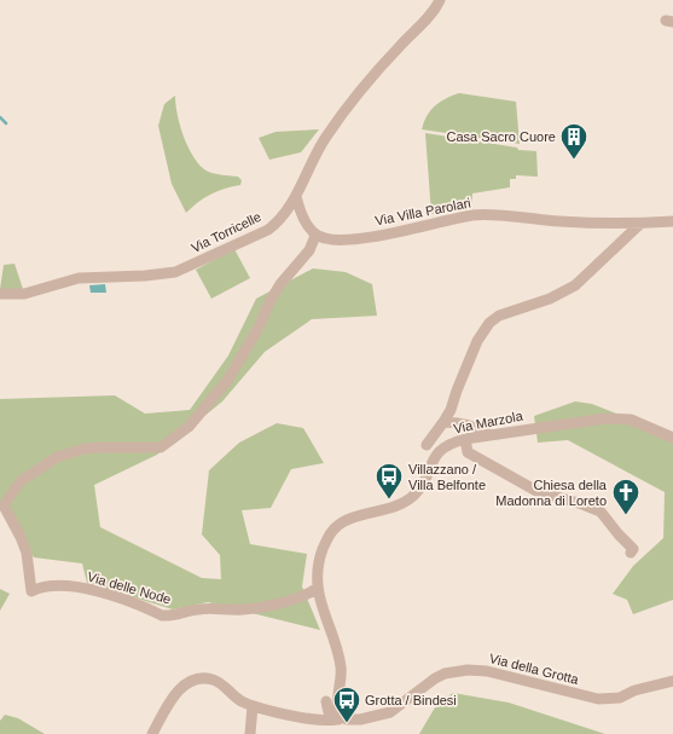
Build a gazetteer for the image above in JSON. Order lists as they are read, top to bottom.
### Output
{
  "streets": {
    "street": [
      "Via Villa Parolari",
      "Via Torricelle",
      "Via Marzola",
      "Via delle Node",
      "Via della Grotta"
    ]
  },
  "crossings": [
    ["Via Villa Parolari", "Via delle Node"],
    ["Via Marzola", "Via delle Node"],
    ["Via Marzola", "Via della Grotta"]
  ],
  "places": {
    "building": ["Casa Sacro Cuore"],
    "bus stop": ["Villazzano / Villa Belfonte", "Grotta / Bindesi"],
    "church": ["Chiesa della Madonna di Loreto"]
  }
}
